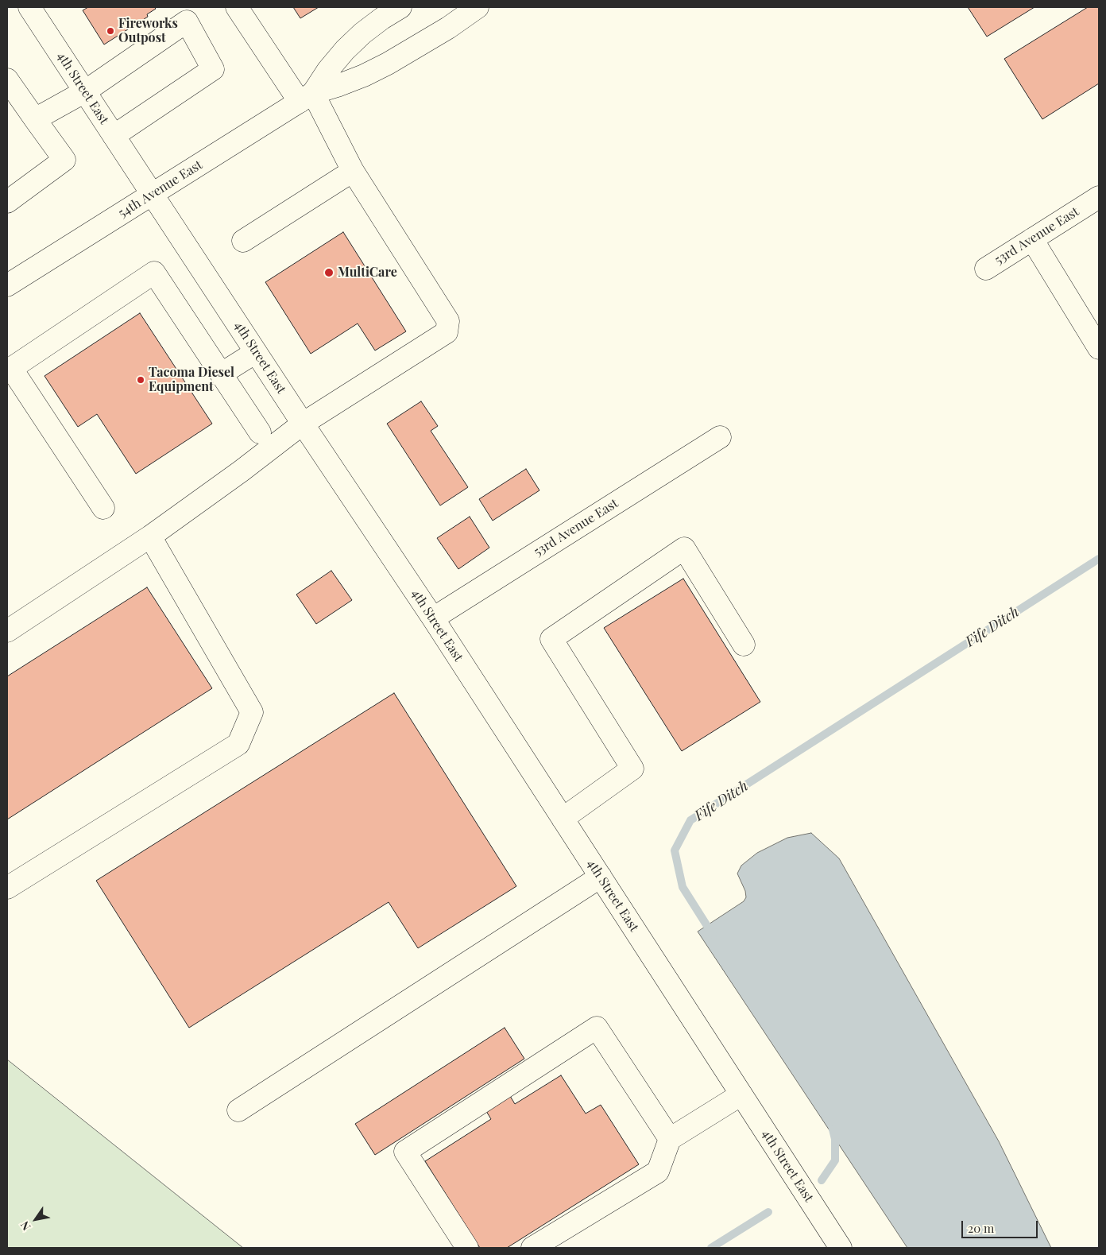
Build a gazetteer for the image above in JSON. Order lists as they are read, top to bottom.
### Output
{
  "streets": {
    "street": ["4th Street East", "54th Avenue East", "53rd Avenue East"]
  },
  "crossings": [
    ["4th Street East", "54th Avenue East"],
    ["4th Street East", "53rd Avenue East"]
  ],
  "water": ["Fife Ditch"],
  "places": ["Fireworks Outpost", "MultiCare", "Tacoma Diesel Equipment"],
  "scale_bar": "20 m",
  "north": "bottom left"
}
